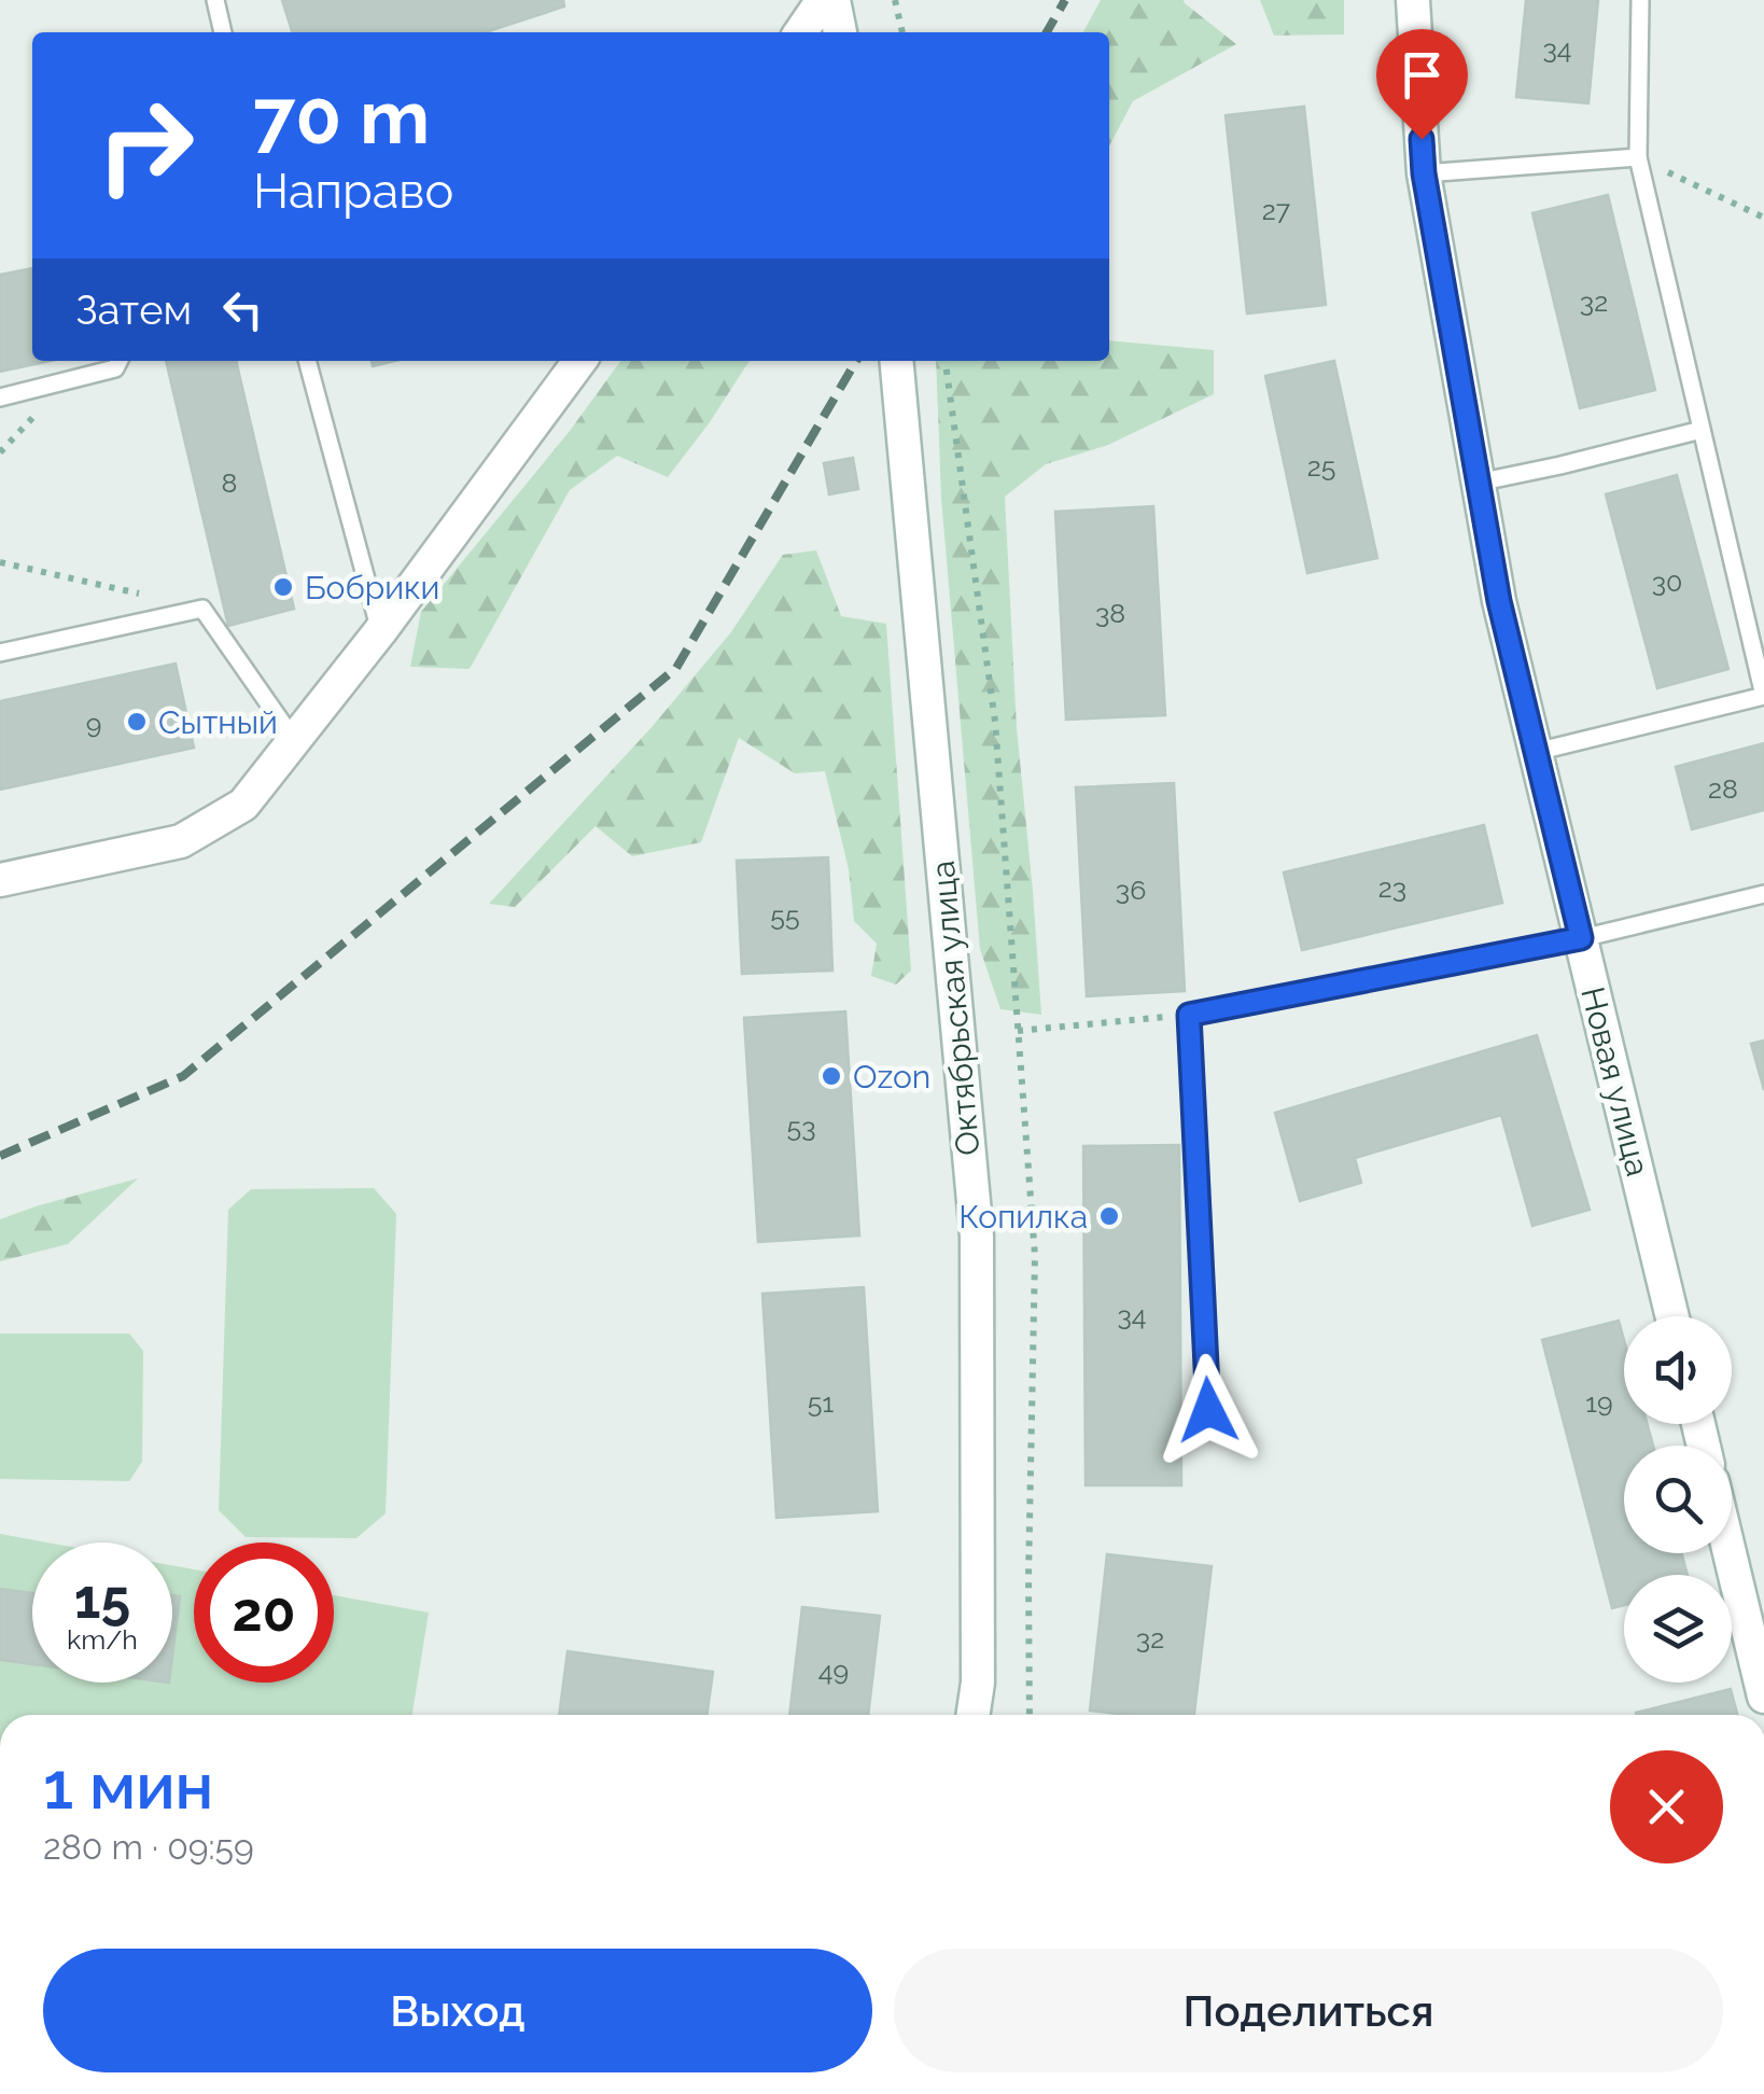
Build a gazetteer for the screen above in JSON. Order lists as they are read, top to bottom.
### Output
{
  "streets": {
    "main road": ["Октябрьская улица", "Новая улица"]
  },
  "places": [
    "Бобрики",
    "Сытный",
    "Ozon",
    "Копилка"
  ],
  "house_numbers": [
    "34",
    "27",
    "32",
    "25",
    "8",
    "30",
    "38",
    "9",
    "28",
    "23",
    "36",
    "55",
    "53",
    "34",
    "51",
    "19",
    "32",
    "49"
  ],
  "page": {
    "turn": ["70 m", "Направо"],
    "then": "Затем",
    "speed": "15 km/h",
    "limit": "20",
    "heading": ["1 мин", "280 m · 09:59"],
    "buttons": ["Выход", "Поделиться"]
  }
}
